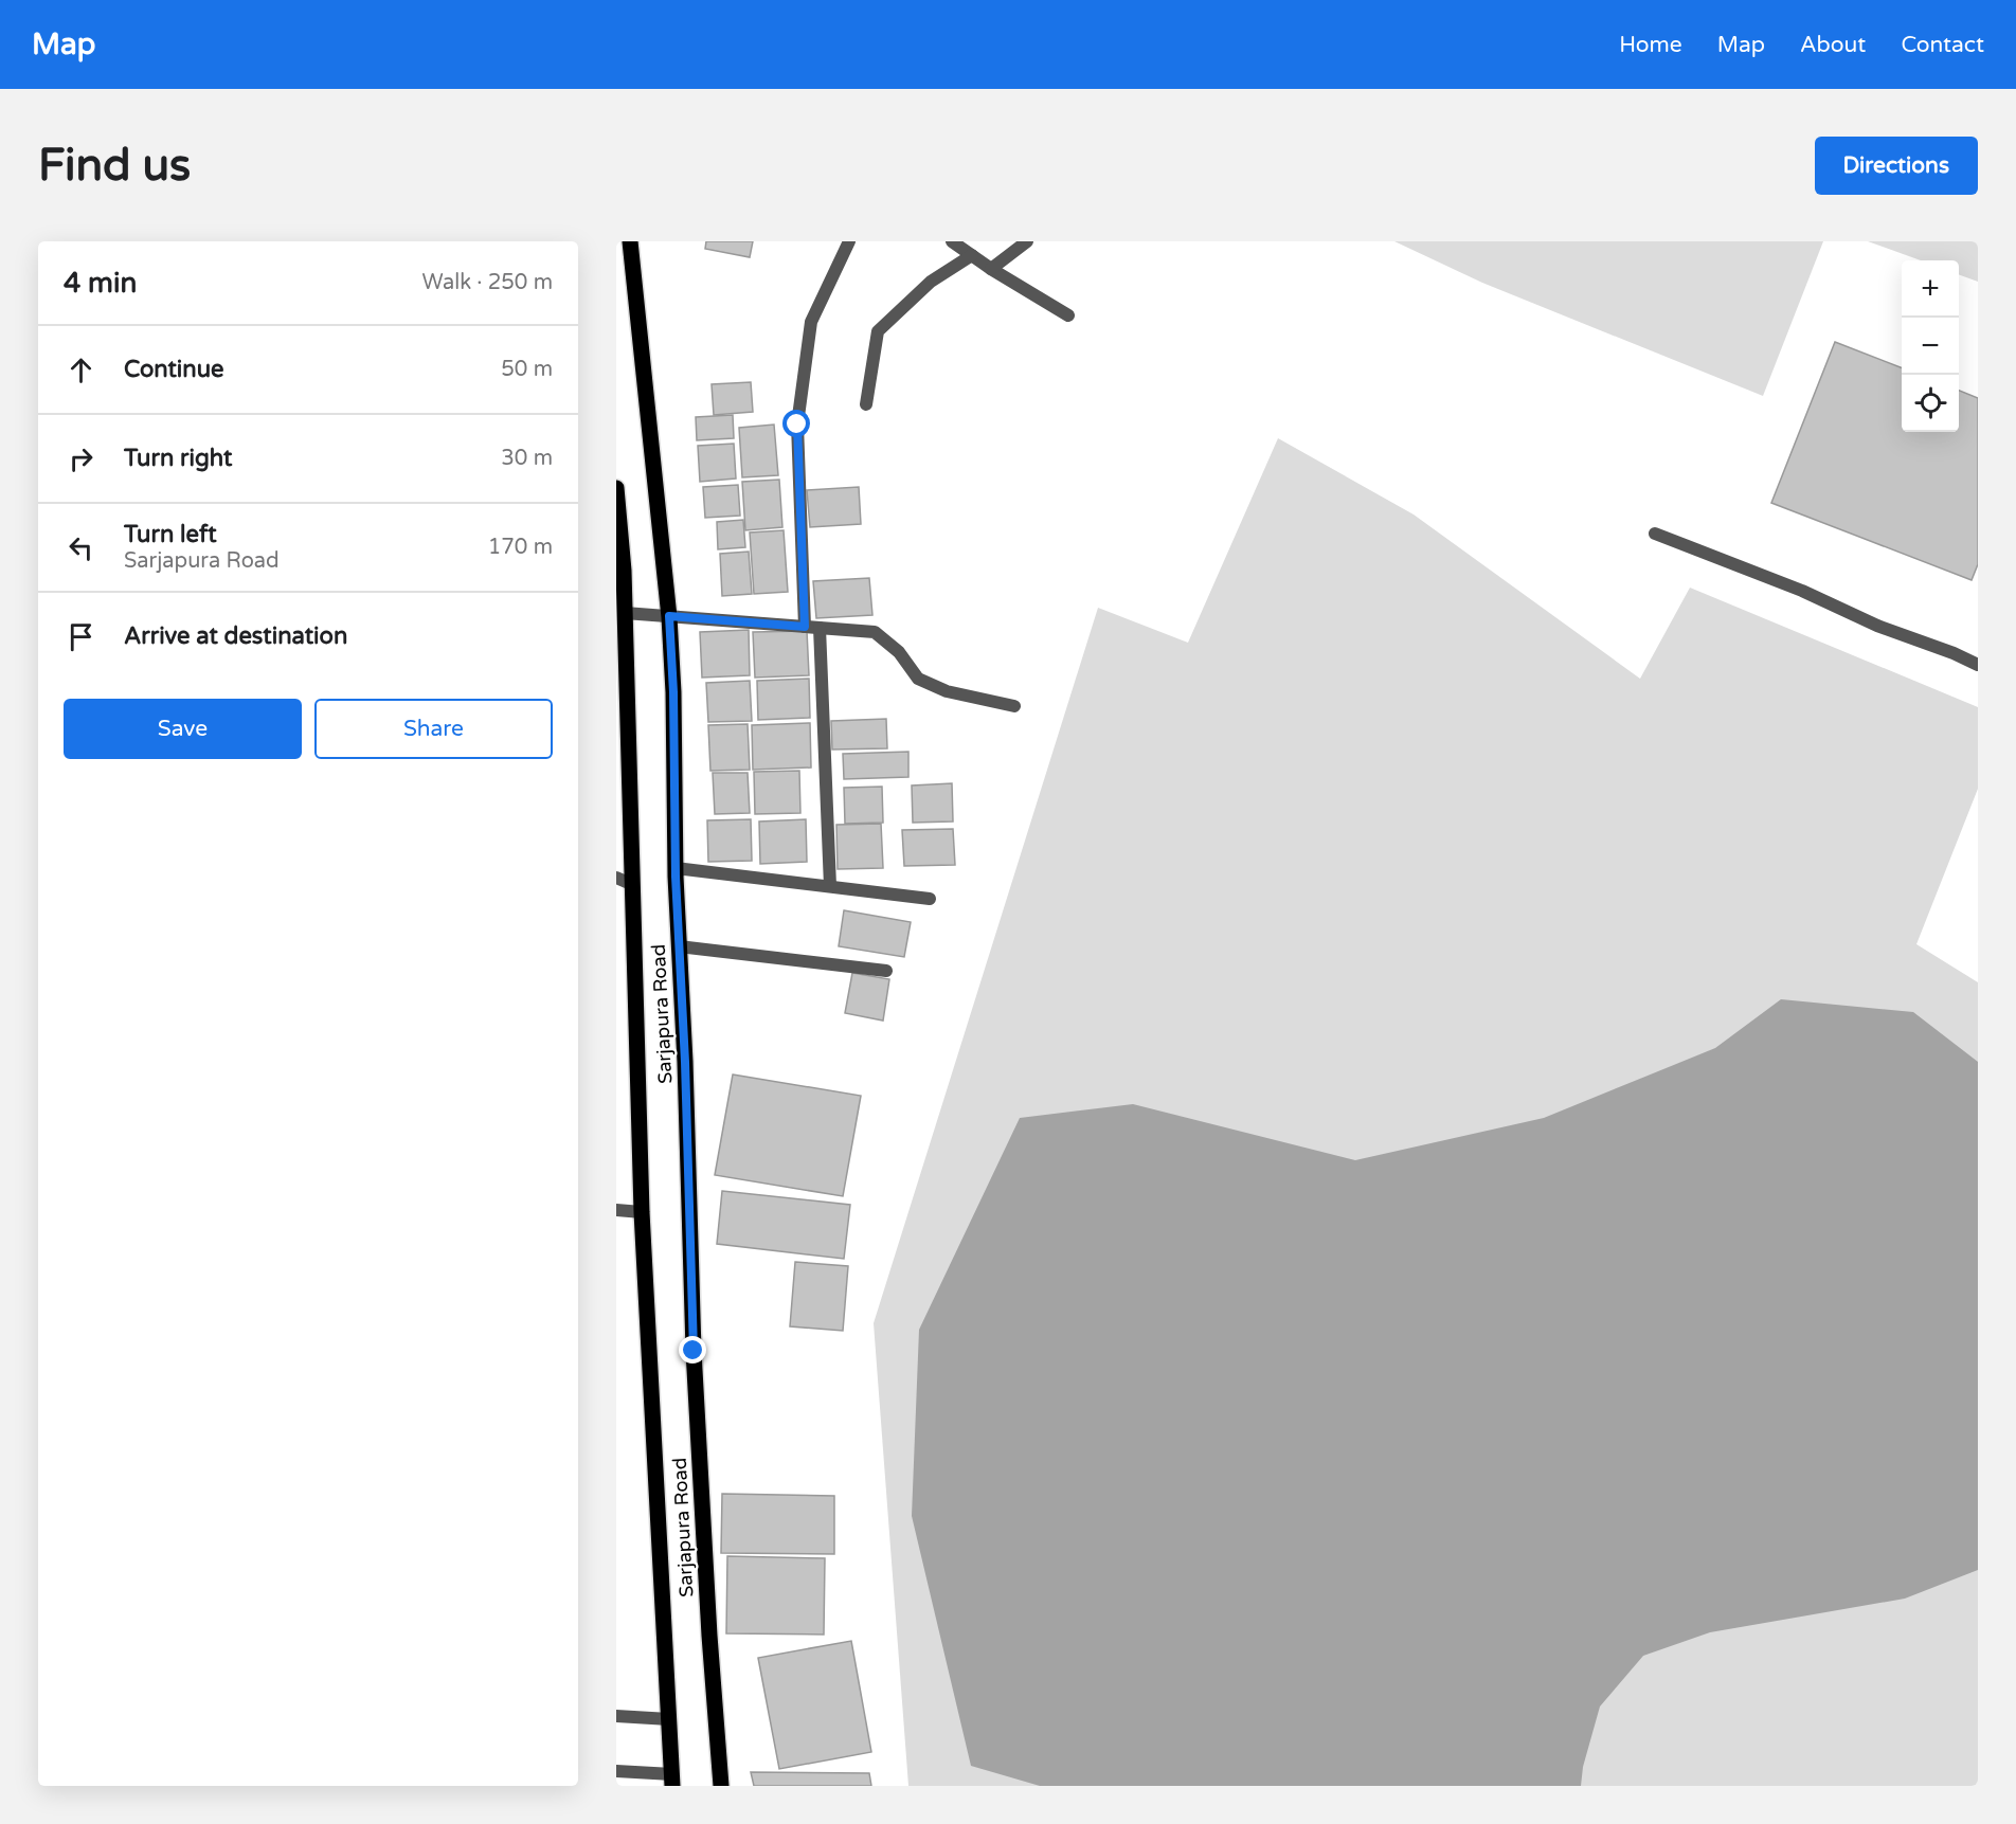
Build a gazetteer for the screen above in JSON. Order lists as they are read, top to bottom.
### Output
{
  "streets": {
    "main road": ["Sarjapura Road"]
  },
  "page": {
    "header": "Map",
    "nav": [
      "Home",
      "Map",
      "About",
      "Contact"
    ],
    "buttons": [
      "Directions",
      ["Save", "Share"]
    ],
    "title": "Find us",
    "heading": ["4 min", "Walk · 250 m"],
    "map_buttons": ["+", "−"],
    "list": [
      ["Continue", "50 m"],
      ["Turn right", "30 m"],
      ["Turn left", "Sarjapura Road", "170 m"],
      "Arrive at destination"
    ]
  }
}
